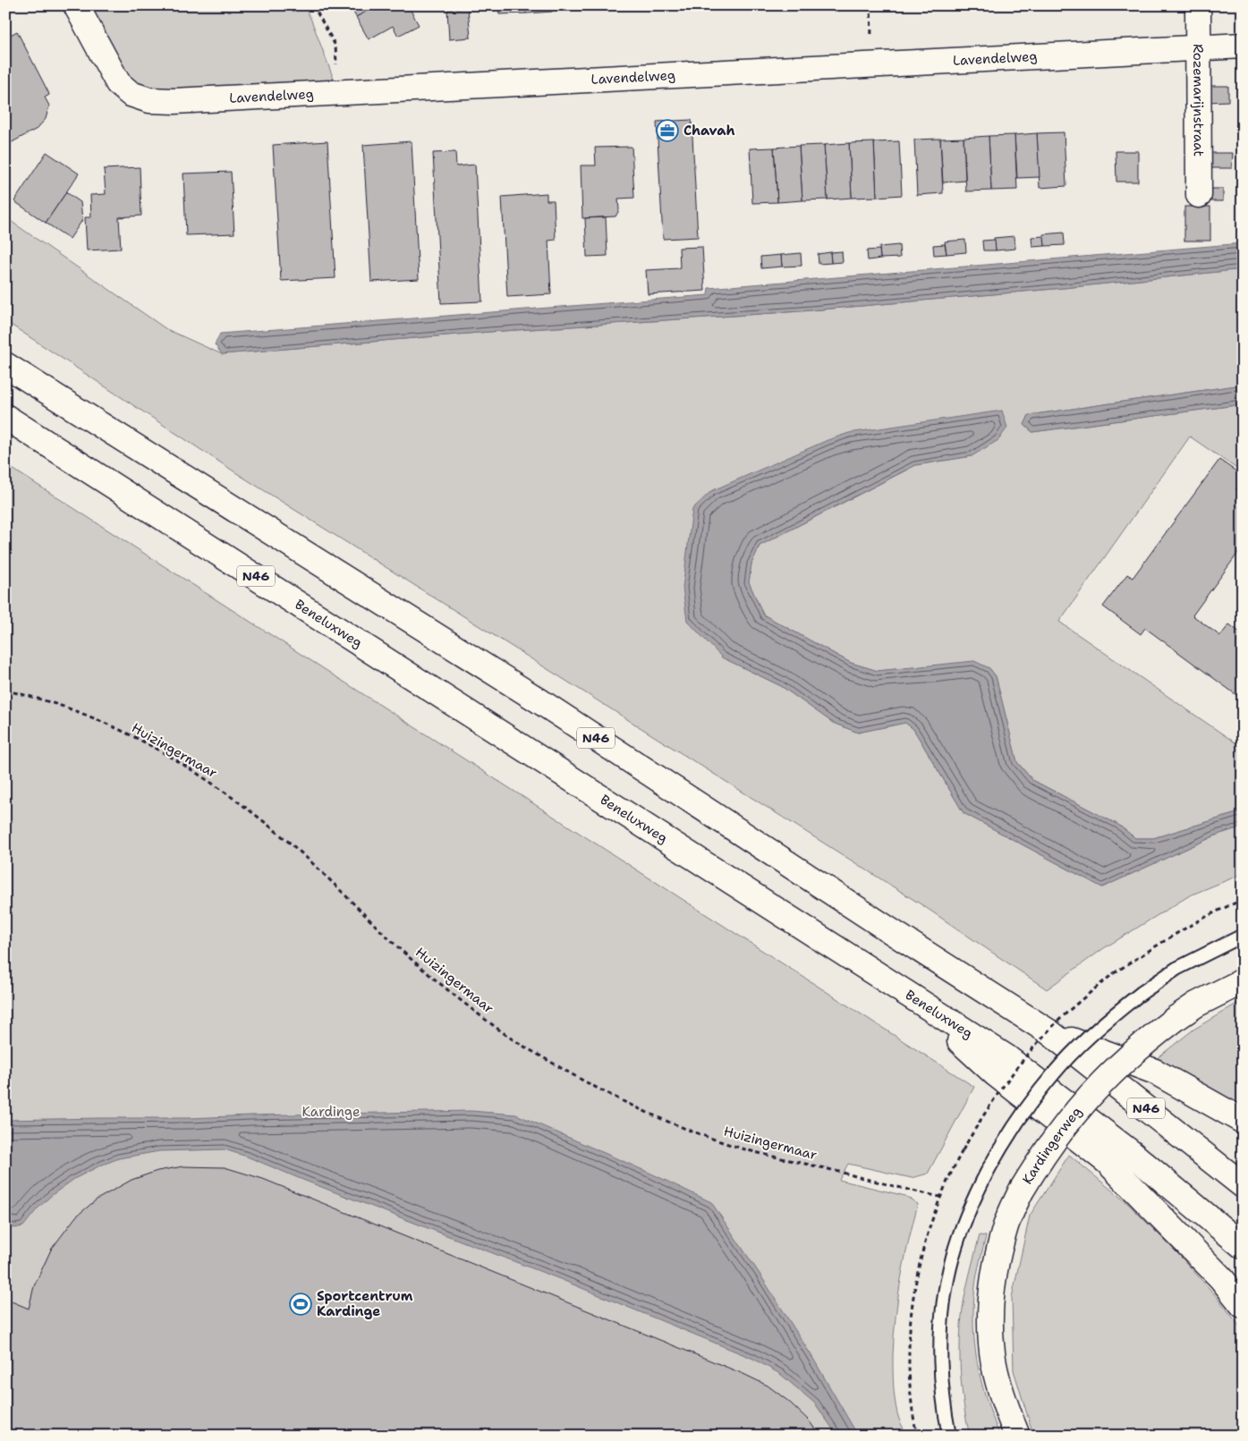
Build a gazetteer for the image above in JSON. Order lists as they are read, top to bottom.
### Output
{
  "streets": {
    "main road": [
      "Lavendelweg",
      "Rozemarijnstraat",
      "N46",
      "Beneluxweg",
      "Kardingerweg"
    ],
    "path": ["Huizingermaar"]
  },
  "crossings": [
    ["Lavendelweg", "Rozemarijnstraat"],
    ["N46", "Beneluxweg"]
  ],
  "parks": ["Kardinge"],
  "places": {
    "office": ["Chavah"],
    "sports": ["Sportcentrum Kardinge"]
  }
}
